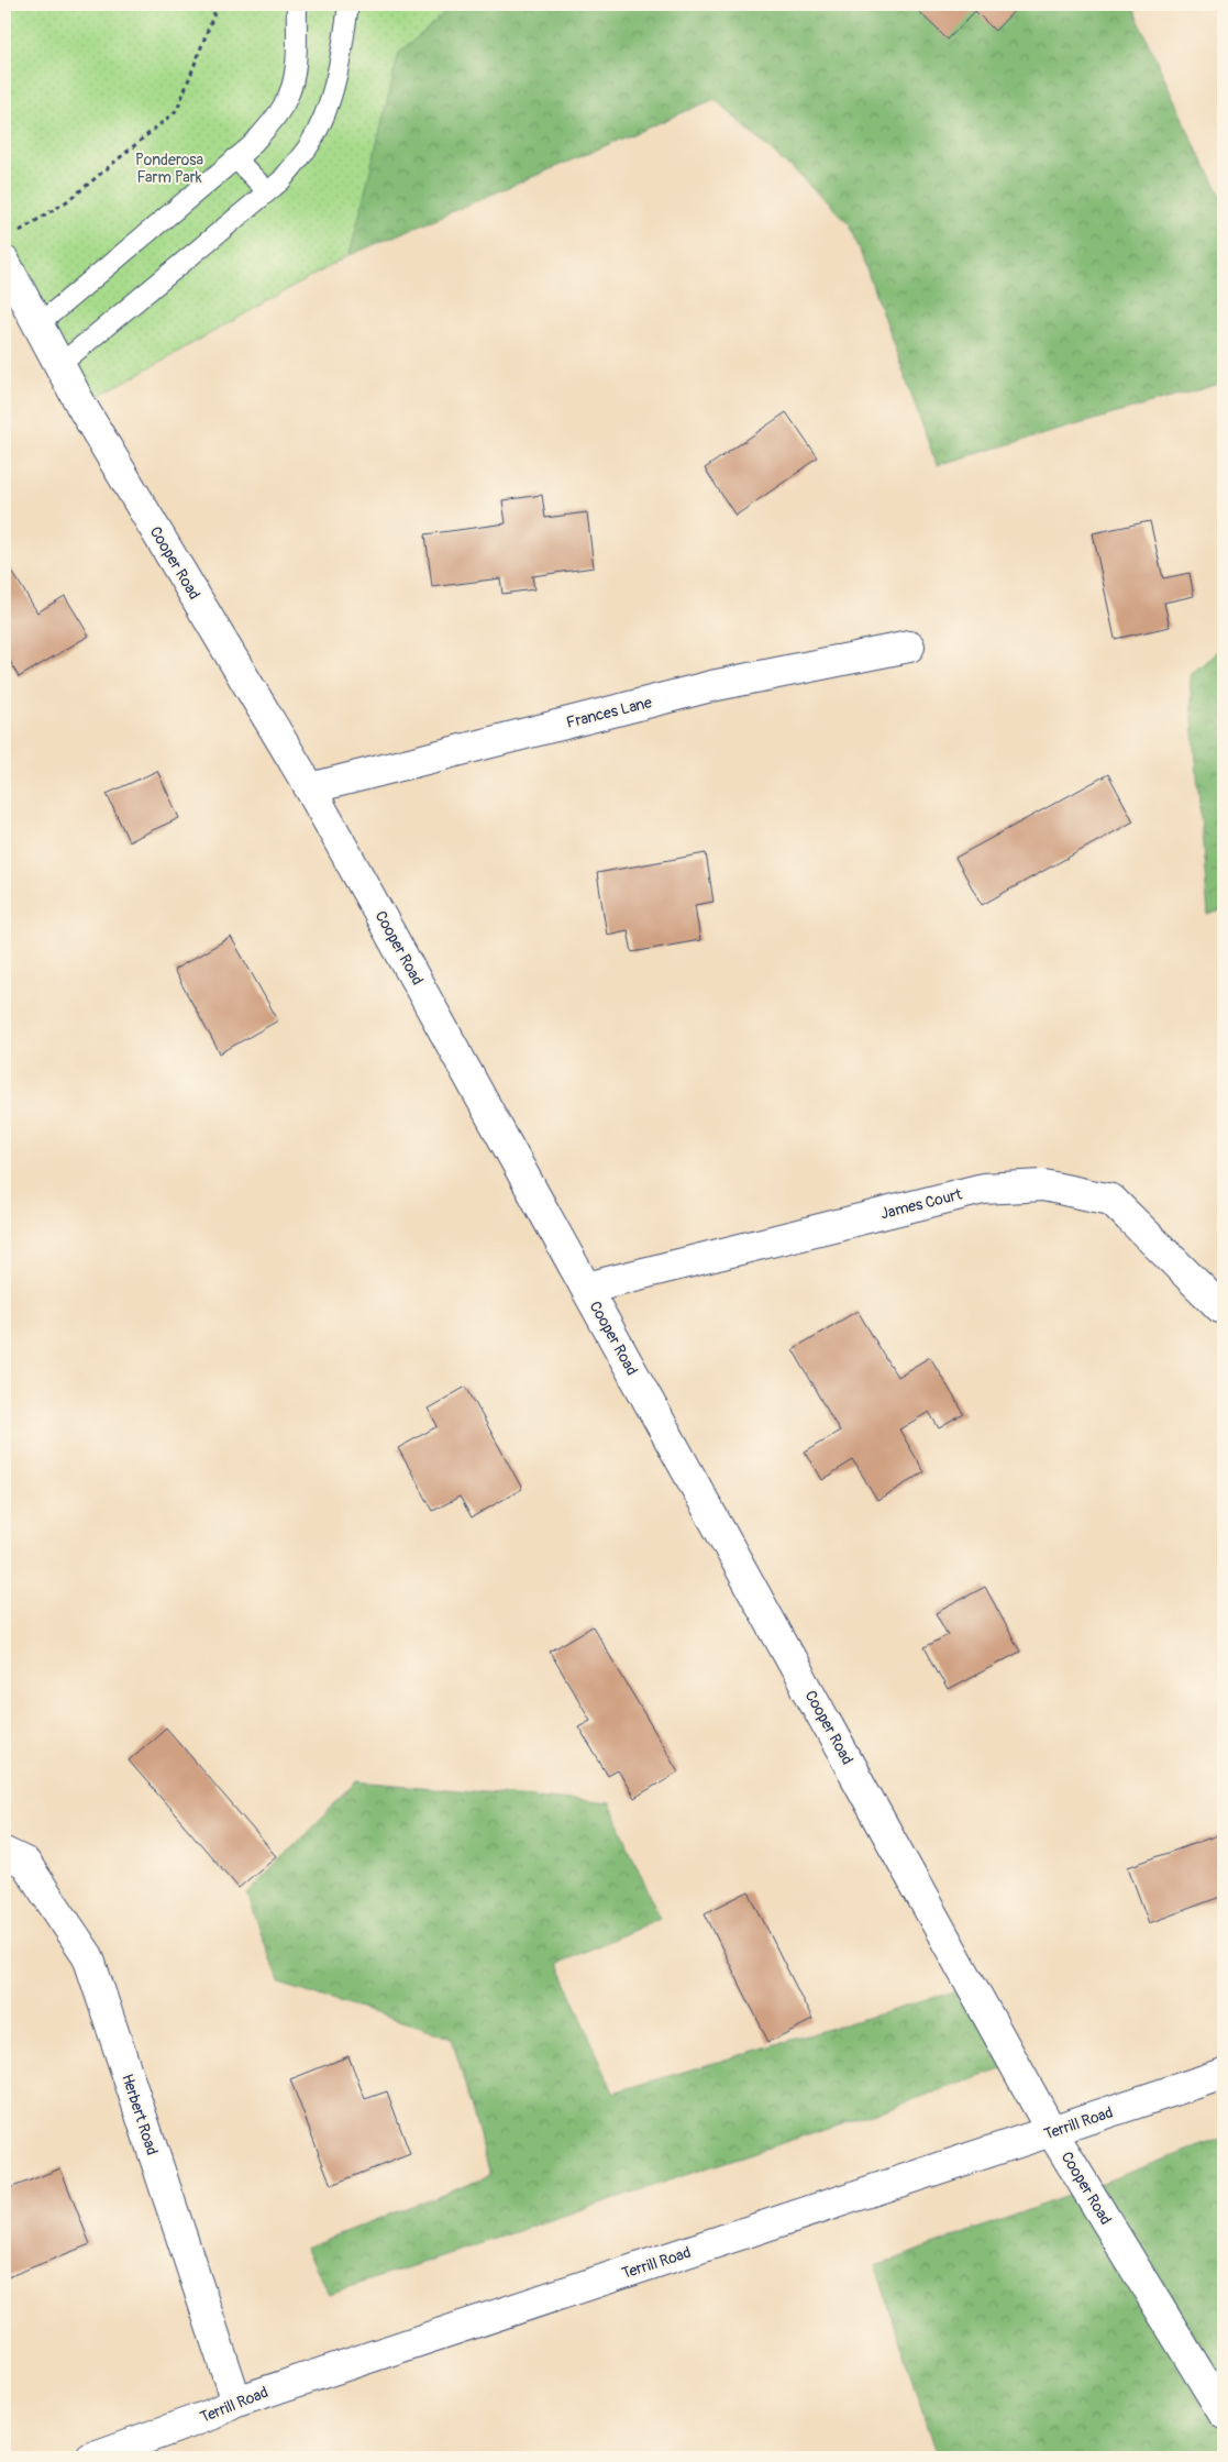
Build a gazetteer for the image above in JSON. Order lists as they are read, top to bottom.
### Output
{
  "streets": {
    "street": [
      "Cooper Road",
      "Frances Lane",
      "James Court",
      "Herbert Road",
      "Terrill Road"
    ]
  },
  "crossings": [
    ["Cooper Road", "Frances Lane"],
    ["Cooper Road", "James Court"],
    ["Cooper Road", "Terrill Road"],
    ["Herbert Road", "Terrill Road"]
  ],
  "parks": ["Ponderosa Farm Park"]
}
